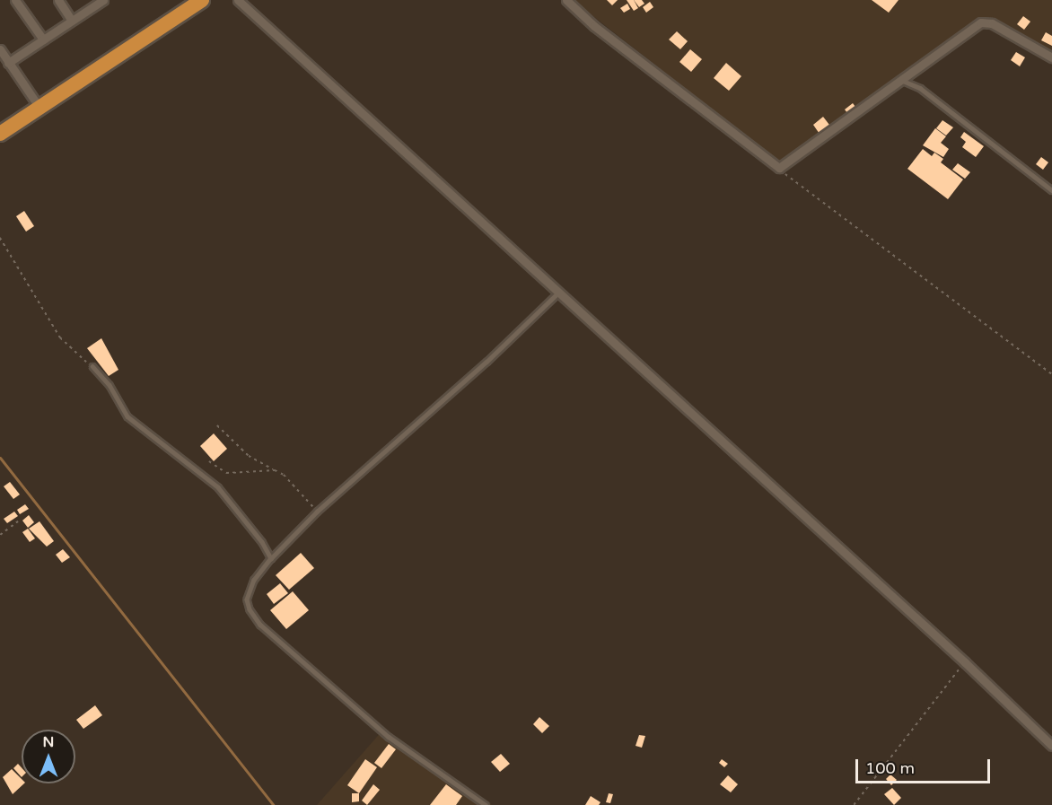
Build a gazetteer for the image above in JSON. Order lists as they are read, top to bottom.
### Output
{
  "scale_bar": "100 m",
  "north": "top"
}
